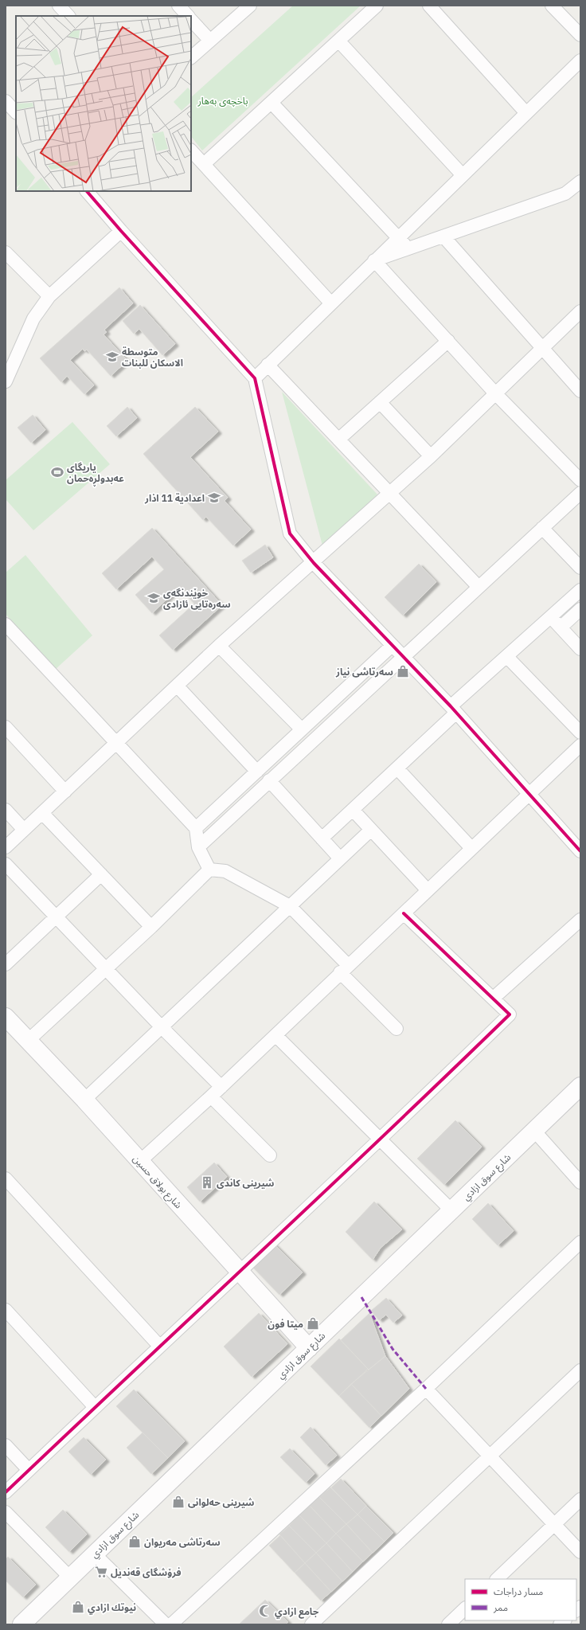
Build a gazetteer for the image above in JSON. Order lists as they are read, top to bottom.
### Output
{
  "streets": {
    "street": ["شارع سوق ازادي", "شارع بولاق حسين"]
  },
  "crossings": [
    ["شارع سوق ازادي", "شارع بولاق حسين"]
  ],
  "parks": ["باخچەی بەهار"],
  "places": {
    "school or university": ["متوسطة الاسكان للبنات", "اعدادية 11 اذار", "خوێندنگەی سەرەتایی ئازادی"],
    "sports": ["یاریگای عەبدولڕەحمان"],
    "shop": [
      "سەرتاشی نیاز",
      "ميتا فون",
      "شیرینی حەلوانی",
      "سەرتاشی مەریوان",
      "نيوتك ازادي"
    ],
    "building": ["شیرینی کاندی"],
    "supermarket": ["فرۆشگای قەندیل"],
    "mosque": ["جامع ازادي"]
  },
  "legend": ["مسار دراجات", "ممر"]
}
